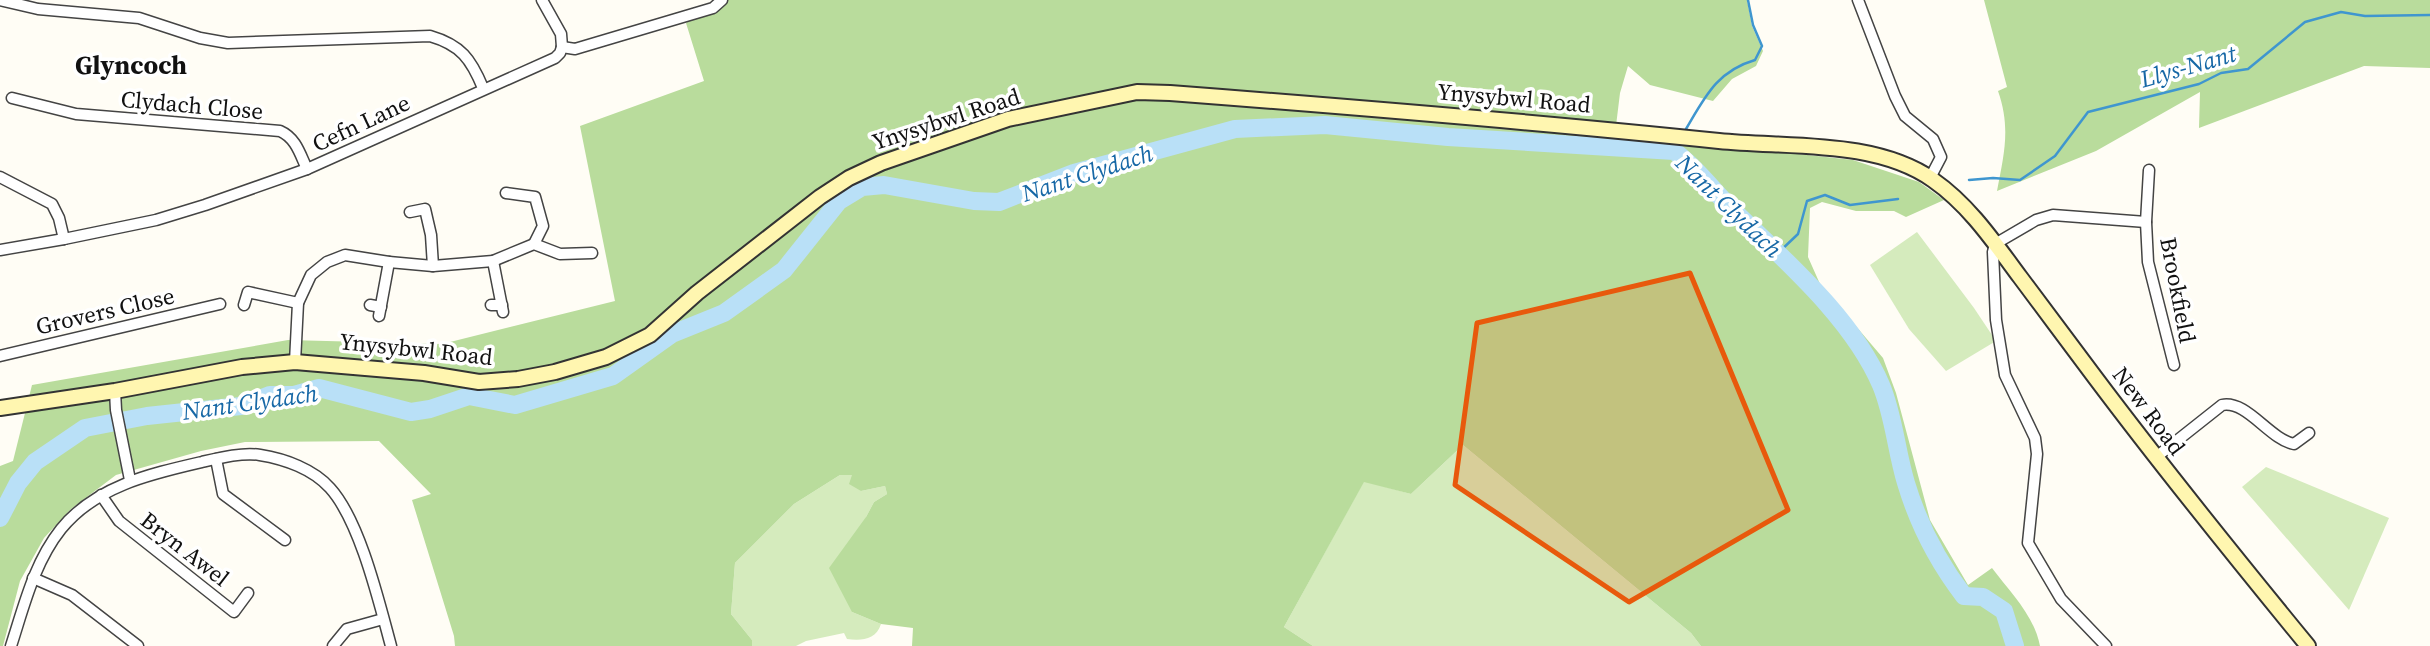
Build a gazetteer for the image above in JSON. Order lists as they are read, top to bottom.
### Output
{
  "streets": {
    "main road": ["Ynysybwl Road", "New Road"],
    "street": [
      "Clydach Close",
      "Cefn Lane",
      "Brookfield",
      "Grovers Close",
      "Bryn Awel"
    ]
  },
  "crossings": [
    ["Ynysybwl Road", "New Road"],
    ["Clydach Close", "Cefn Lane"],
    ["Brookfield", "New Road"]
  ],
  "districts": ["Glyncoch"],
  "water": ["Llys-Nant", "Nant Clydach"]
}
